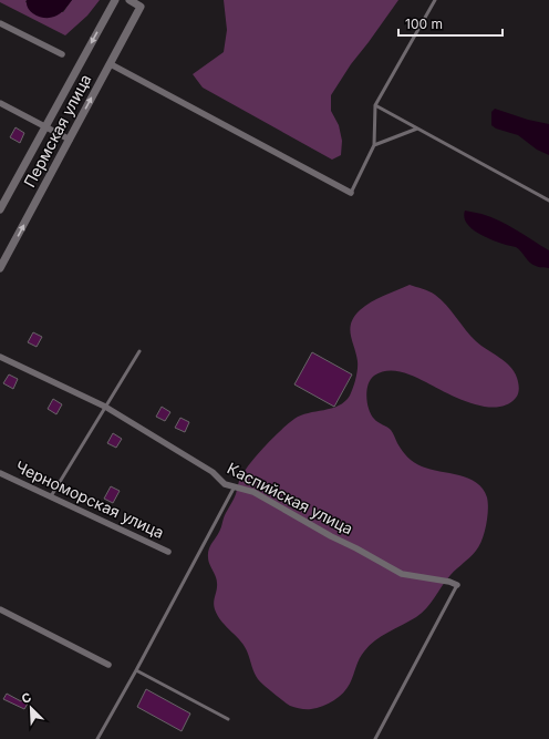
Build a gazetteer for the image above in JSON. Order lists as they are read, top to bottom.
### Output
{
  "streets": {
    "street": ["Пермская улица", "Каспийская улица", "Черноморская улица"]
  },
  "scale_bar": "100 m",
  "north": "top left"
}
